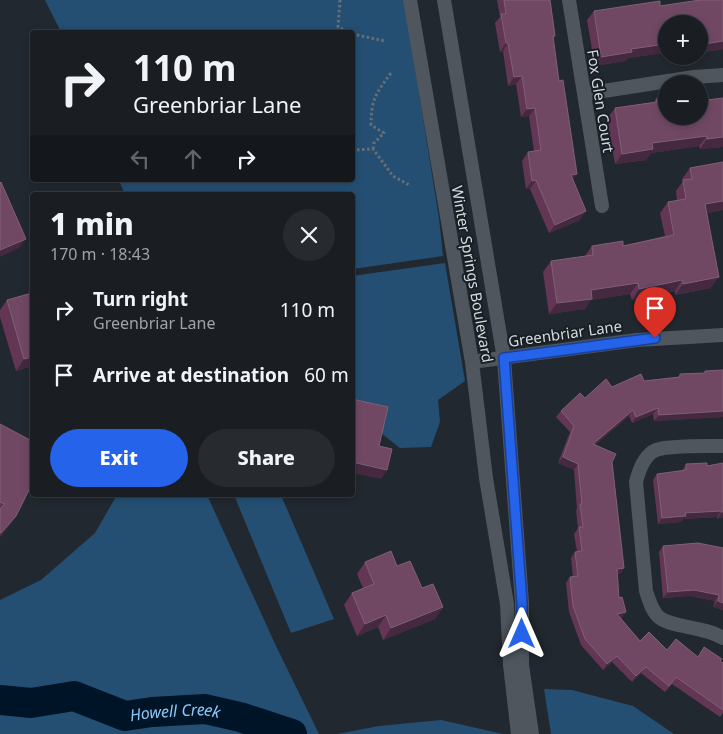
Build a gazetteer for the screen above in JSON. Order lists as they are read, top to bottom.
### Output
{
  "streets": {
    "street": ["Fox Glen Court", "Winter Springs Boulevard", "Greenbriar Lane"]
  },
  "crossings": [
    ["Winter Springs Boulevard", "Greenbriar Lane"]
  ],
  "water": ["Howell Creek"],
  "page": {
    "map_buttons": ["+", "−"],
    "turn": ["110 m", "Greenbriar Lane"],
    "heading": ["1 min", "170 m · 18:43"],
    "list": [
      {
        "name": "Turn right",
        "note": "Greenbriar Lane",
        "value": "110 m"
      },
      {
        "name": "Arrive at destination",
        "value": "60 m"
      }
    ],
    "buttons": ["Exit", "Share"]
  }
}
